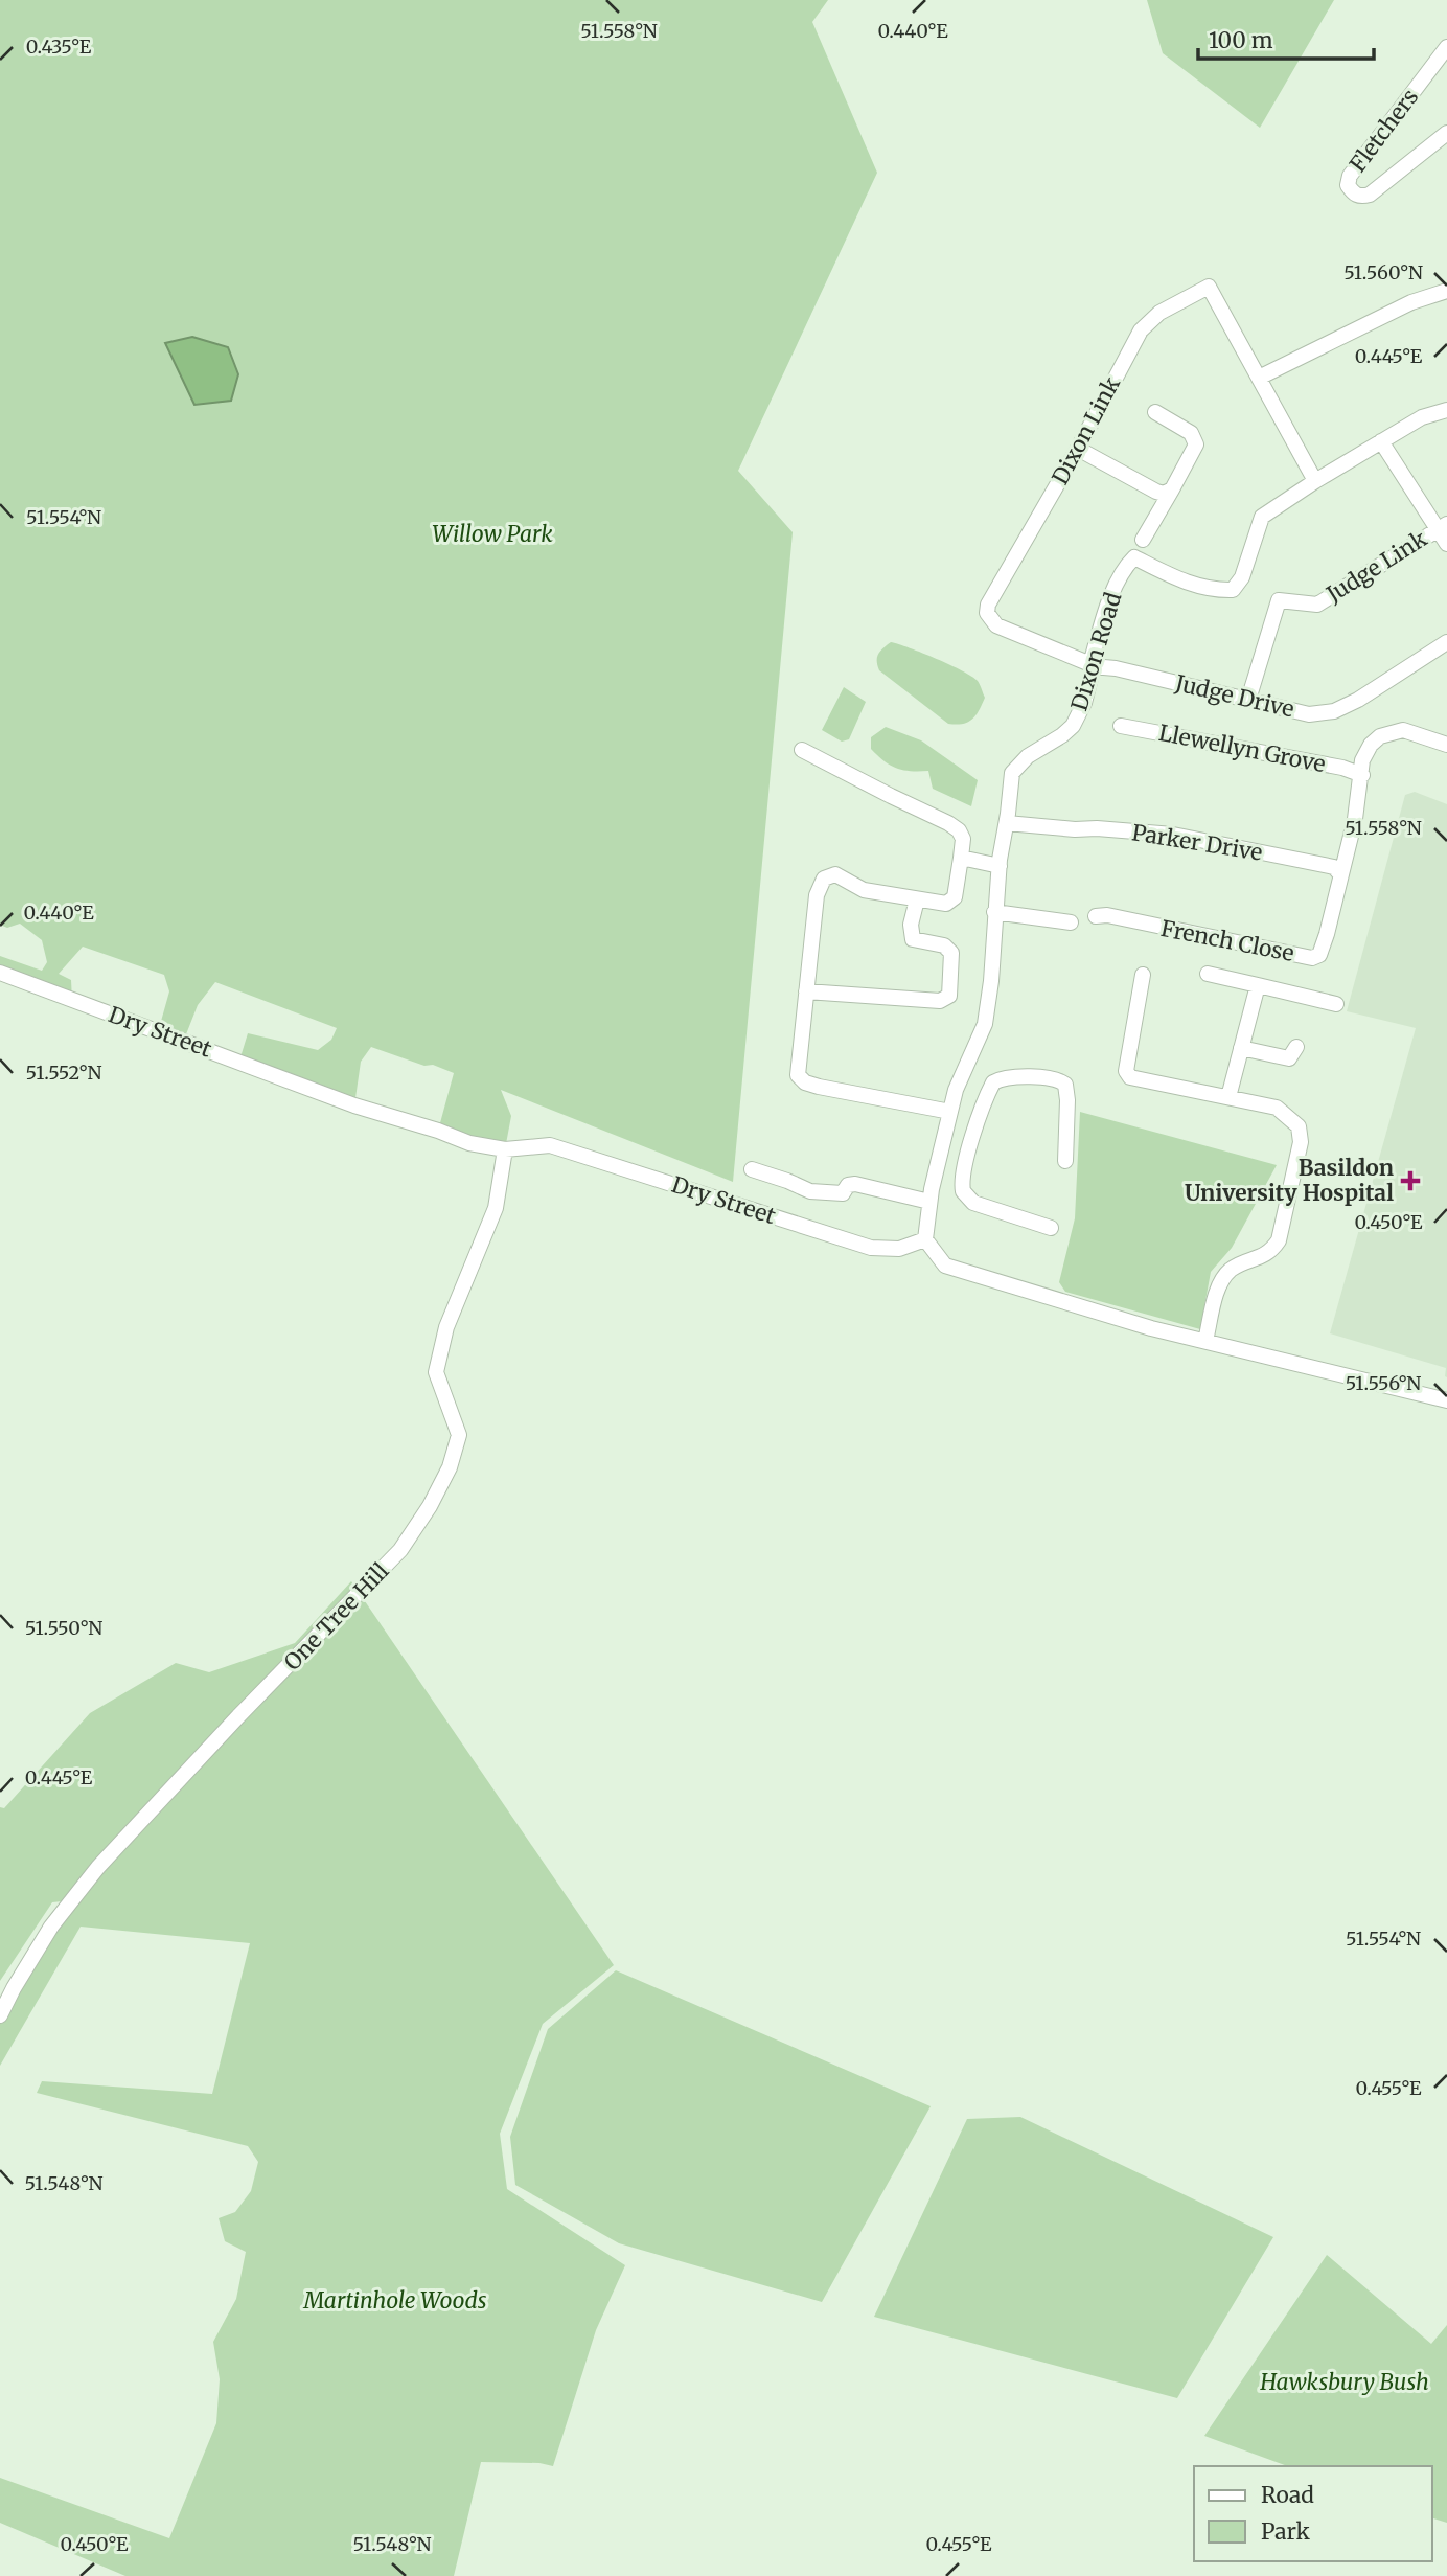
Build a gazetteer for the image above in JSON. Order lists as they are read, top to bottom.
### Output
{
  "streets": {
    "street": [
      "Fletchers",
      "Dixon Link",
      "Judge Link",
      "Dixon Road",
      "Judge Drive",
      "Llewellyn Grove",
      "Parker Drive",
      "French Close",
      "Dry Street",
      "One Tree Hill"
    ]
  },
  "crossings": [
    ["Dixon Link", "Dixon Road"],
    ["Dixon Link", "Judge Drive"],
    ["Judge Link", "Judge Drive"],
    ["Dixon Road", "Judge Drive"],
    ["Dixon Road", "Parker Drive"],
    ["Dixon Road", "Dry Street"],
    ["Llewellyn Grove", "French Close"],
    ["Parker Drive", "French Close"],
    ["Dry Street", "One Tree Hill"]
  ],
  "parks": ["Willow Park", "Martinhole Woods", "Hawksbury Bush"],
  "places": {
    "health": ["Basildon University Hospital"]
  },
  "legend": ["Road", "Park"],
  "scale_bar": "100 m",
  "coordinates": [
    "51.558°N",
    "0.440°E",
    "0.435°E",
    "51.560°N",
    "0.445°E",
    "51.554°N",
    "51.552°N",
    "0.450°E",
    "51.556°N",
    "51.550°N",
    "0.455°E",
    "51.548°N"
  ]
}
